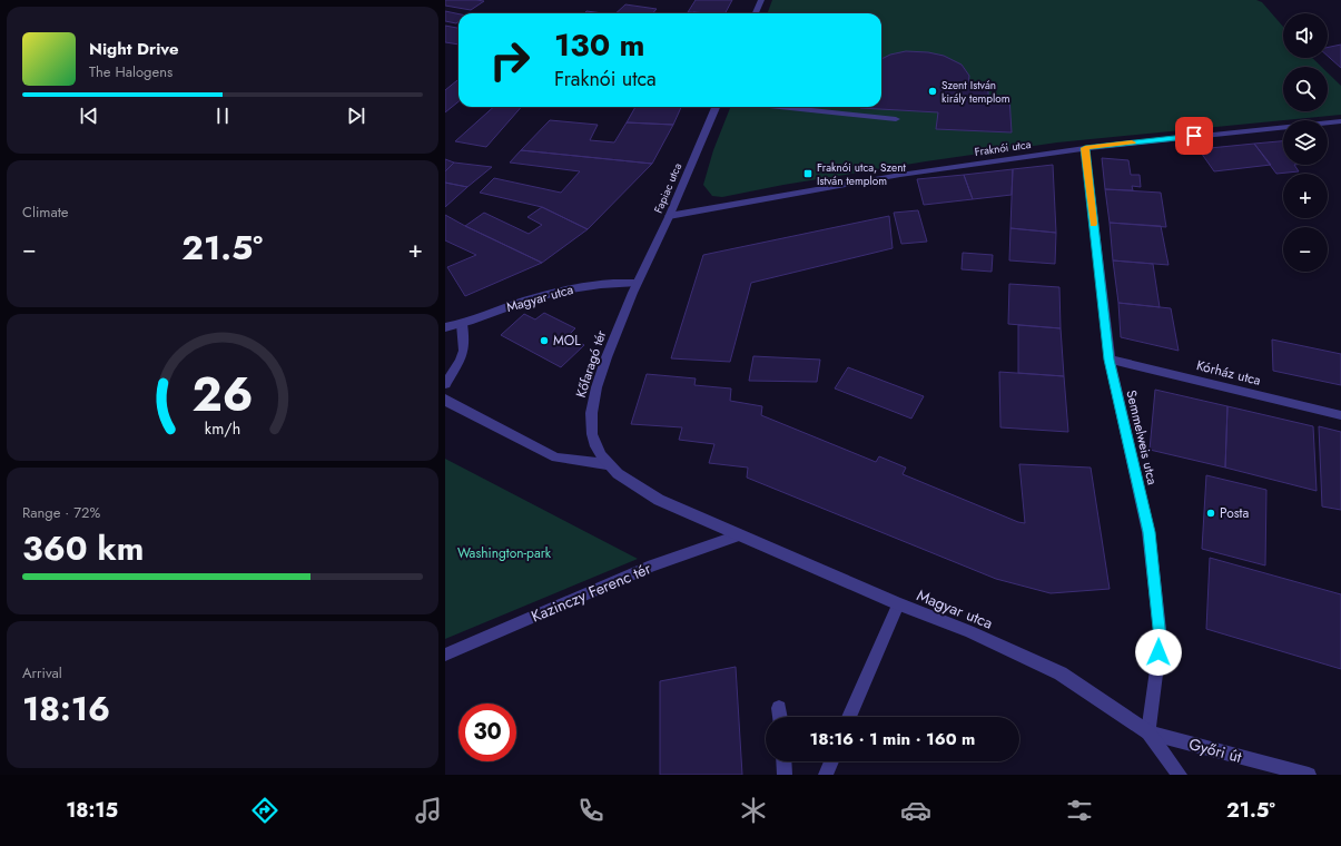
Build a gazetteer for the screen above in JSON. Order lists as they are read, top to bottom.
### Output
{
  "streets": {
    "street": [
      "Fraknói utca",
      "Fapiac utca",
      "Magyar utca",
      "Kőfaragó tér",
      "Kórház utca",
      "Semmelweis utca",
      "Kazinczy Ferenc tér",
      "Győri út"
    ]
  },
  "crossings": [
    ["Fraknói utca", "Fapiac utca"],
    ["Fraknói utca", "Semmelweis utca"],
    ["Fapiac utca", "Magyar utca"],
    ["Fapiac utca", "Kőfaragó tér"],
    ["Magyar utca", "Kőfaragó tér"],
    ["Magyar utca", "Semmelweis utca"],
    ["Magyar utca", "Kazinczy Ferenc tér"],
    ["Magyar utca", "Győri út"],
    ["Kőfaragó tér", "Kazinczy Ferenc tér"],
    ["Kórház utca", "Semmelweis utca"],
    ["Semmelweis utca", "Győri út"]
  ],
  "parks": ["Washington-park"],
  "places": {
    "other": ["Szent István király templom", "MOL", "Posta"],
    "transit": ["Fraknói utca, Szent István templom"]
  },
  "page": {
    "map_buttons": ["+", "−"],
    "turn": ["130 m", "Fraknói utca"],
    "song": ["Night Drive", "The Halogens"],
    "tile": [
      "Climate",
      ["Range · 72%", "360 km"],
      ["Arrival", "18:16"]
    ],
    "heat": ["−", "21.5°", "+"],
    "limit": "30",
    "trip": "18:16 · 1 min · 160 m",
    "tabs": ["18:15", "21.5°"],
    "gauge": ["26", "km/h"]
  }
}
